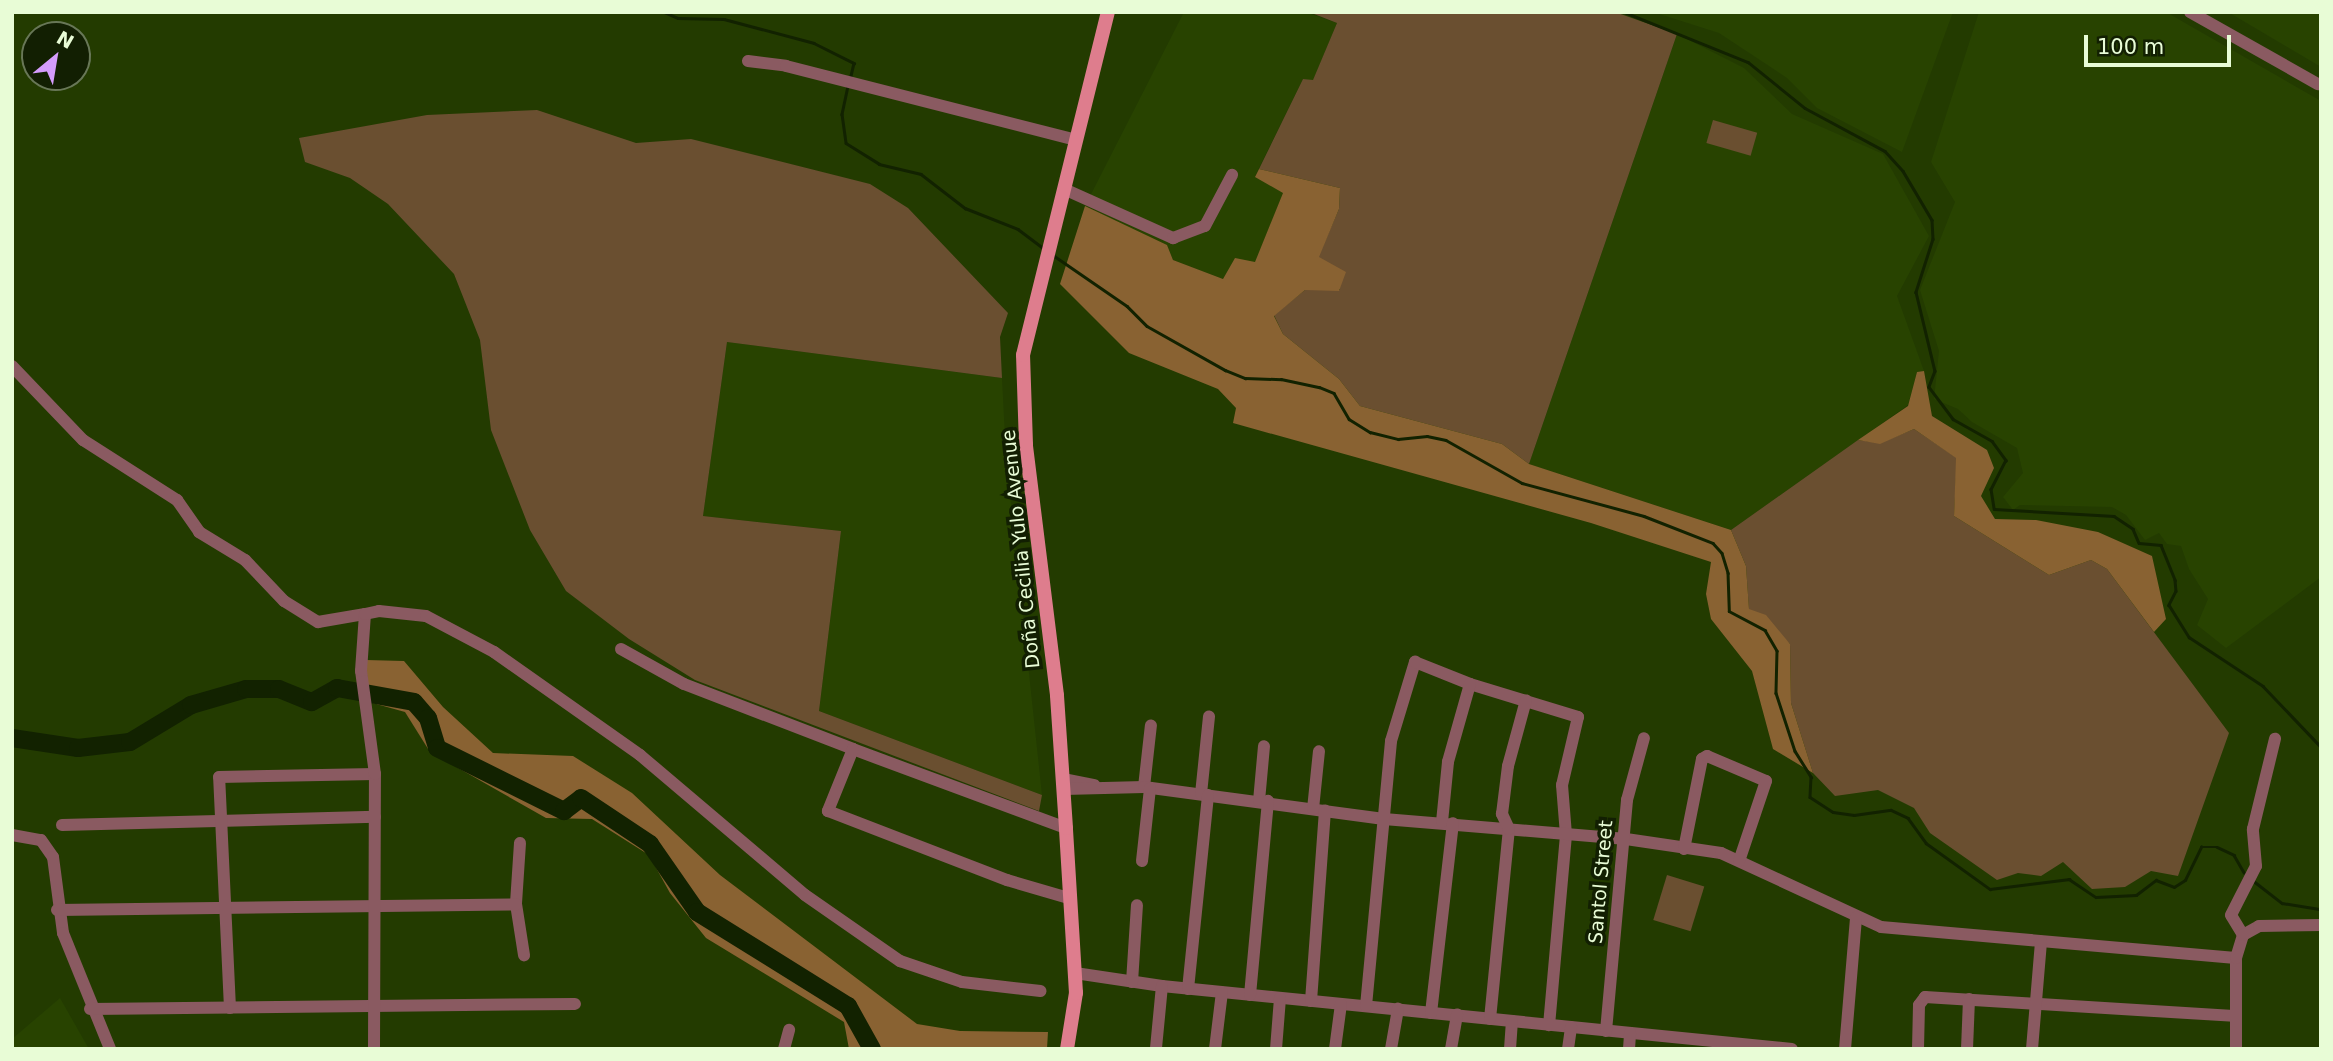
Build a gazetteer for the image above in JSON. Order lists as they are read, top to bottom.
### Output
{
  "streets": {
    "main road": ["Doña Cecilia Yulo Avenue"],
    "street": ["Santol Street"]
  },
  "scale_bar": "100 m",
  "north": "top right"
}
